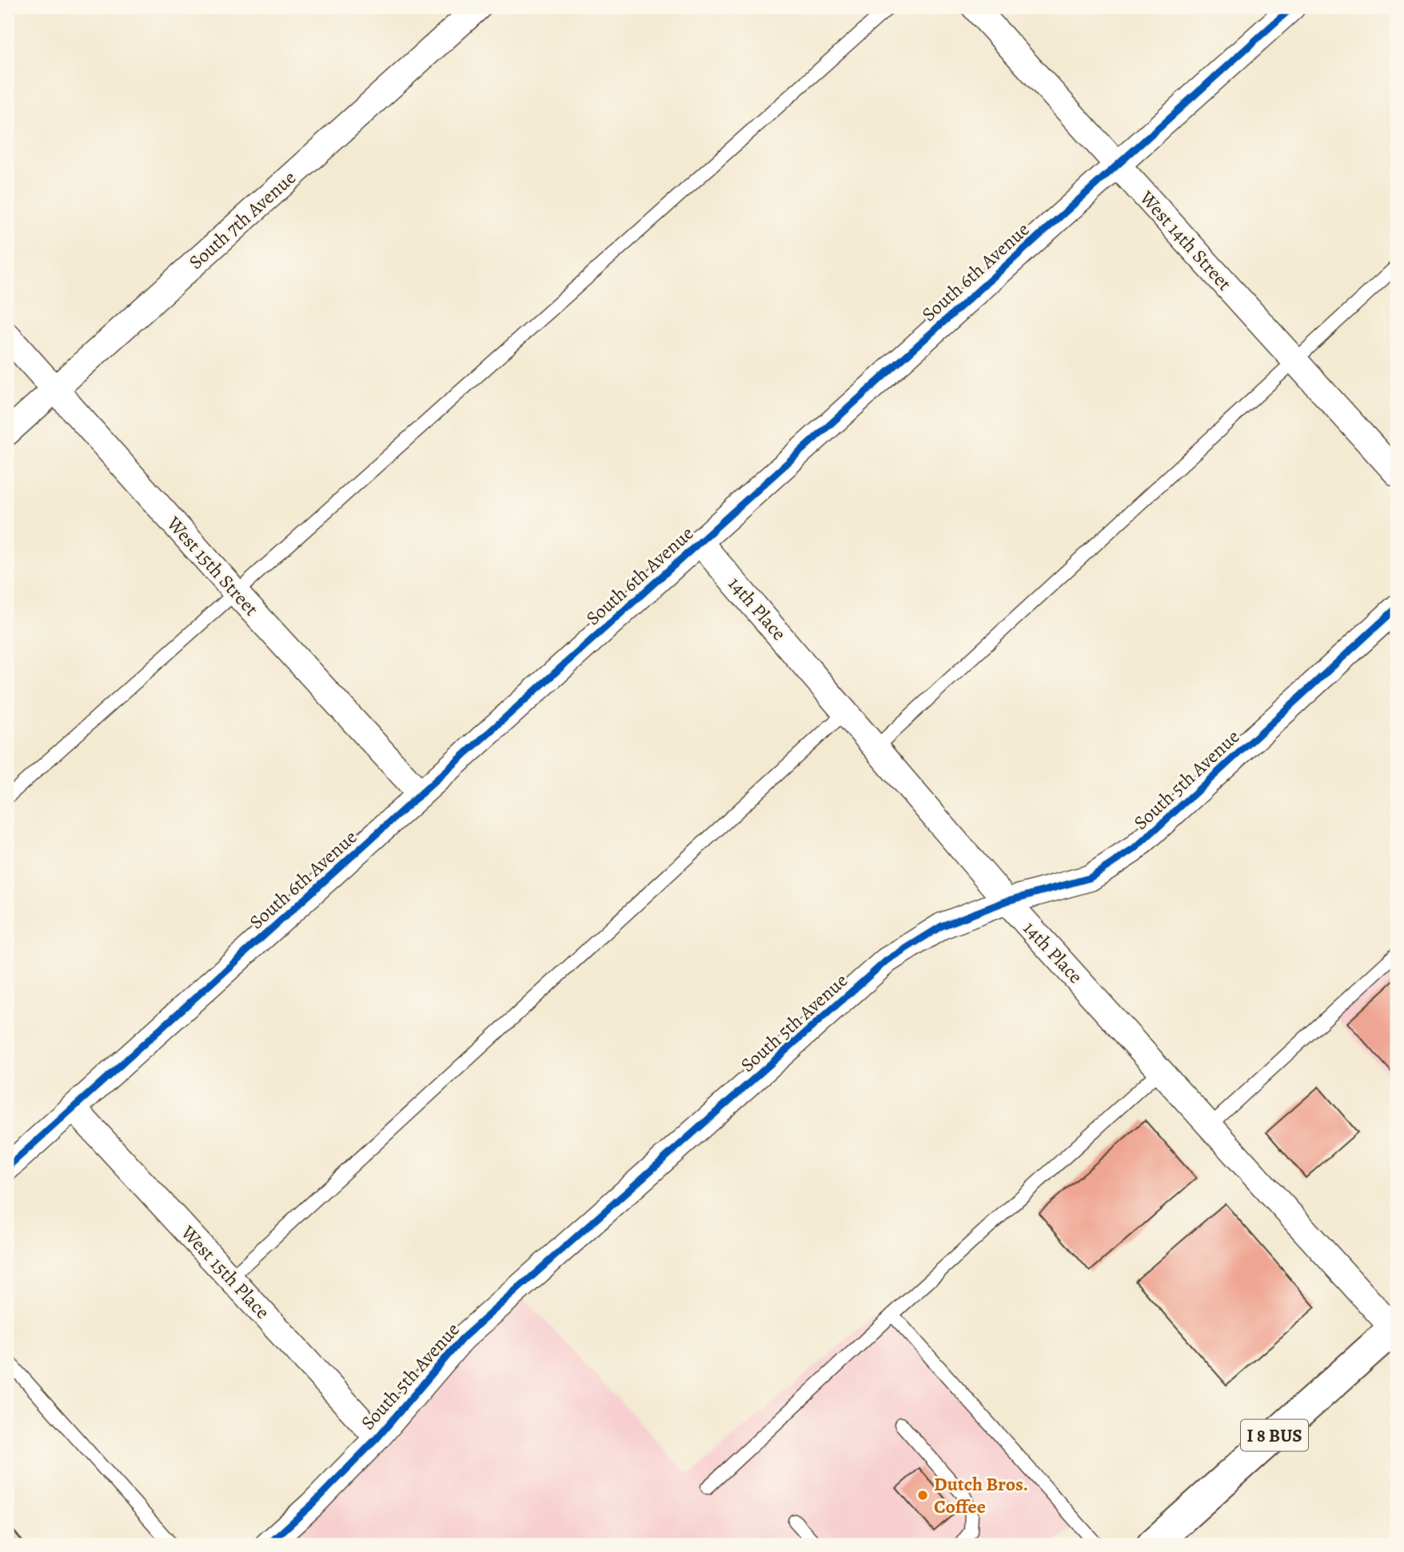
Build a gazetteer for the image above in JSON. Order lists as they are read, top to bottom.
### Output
{
  "streets": {
    "main road": ["I 8 BUS"],
    "street": [
      "South 7th Avenue",
      "West 14th Street",
      "South 6th Avenue",
      "West 15th Street",
      "14th Place",
      "South 5th Avenue",
      "West 15th Place"
    ]
  },
  "crossings": [
    ["South 7th Avenue", "West 15th Street"],
    ["West 14th Street", "South 6th Avenue"],
    ["South 6th Avenue", "West 15th Street"],
    ["South 6th Avenue", "14th Place"],
    ["South 6th Avenue", "West 15th Place"],
    ["14th Place", "South 5th Avenue"],
    ["14th Place", "I 8 BUS"],
    ["South 5th Avenue", "West 15th Place"]
  ],
  "places": ["Dutch Bros. Coffee"]
}
